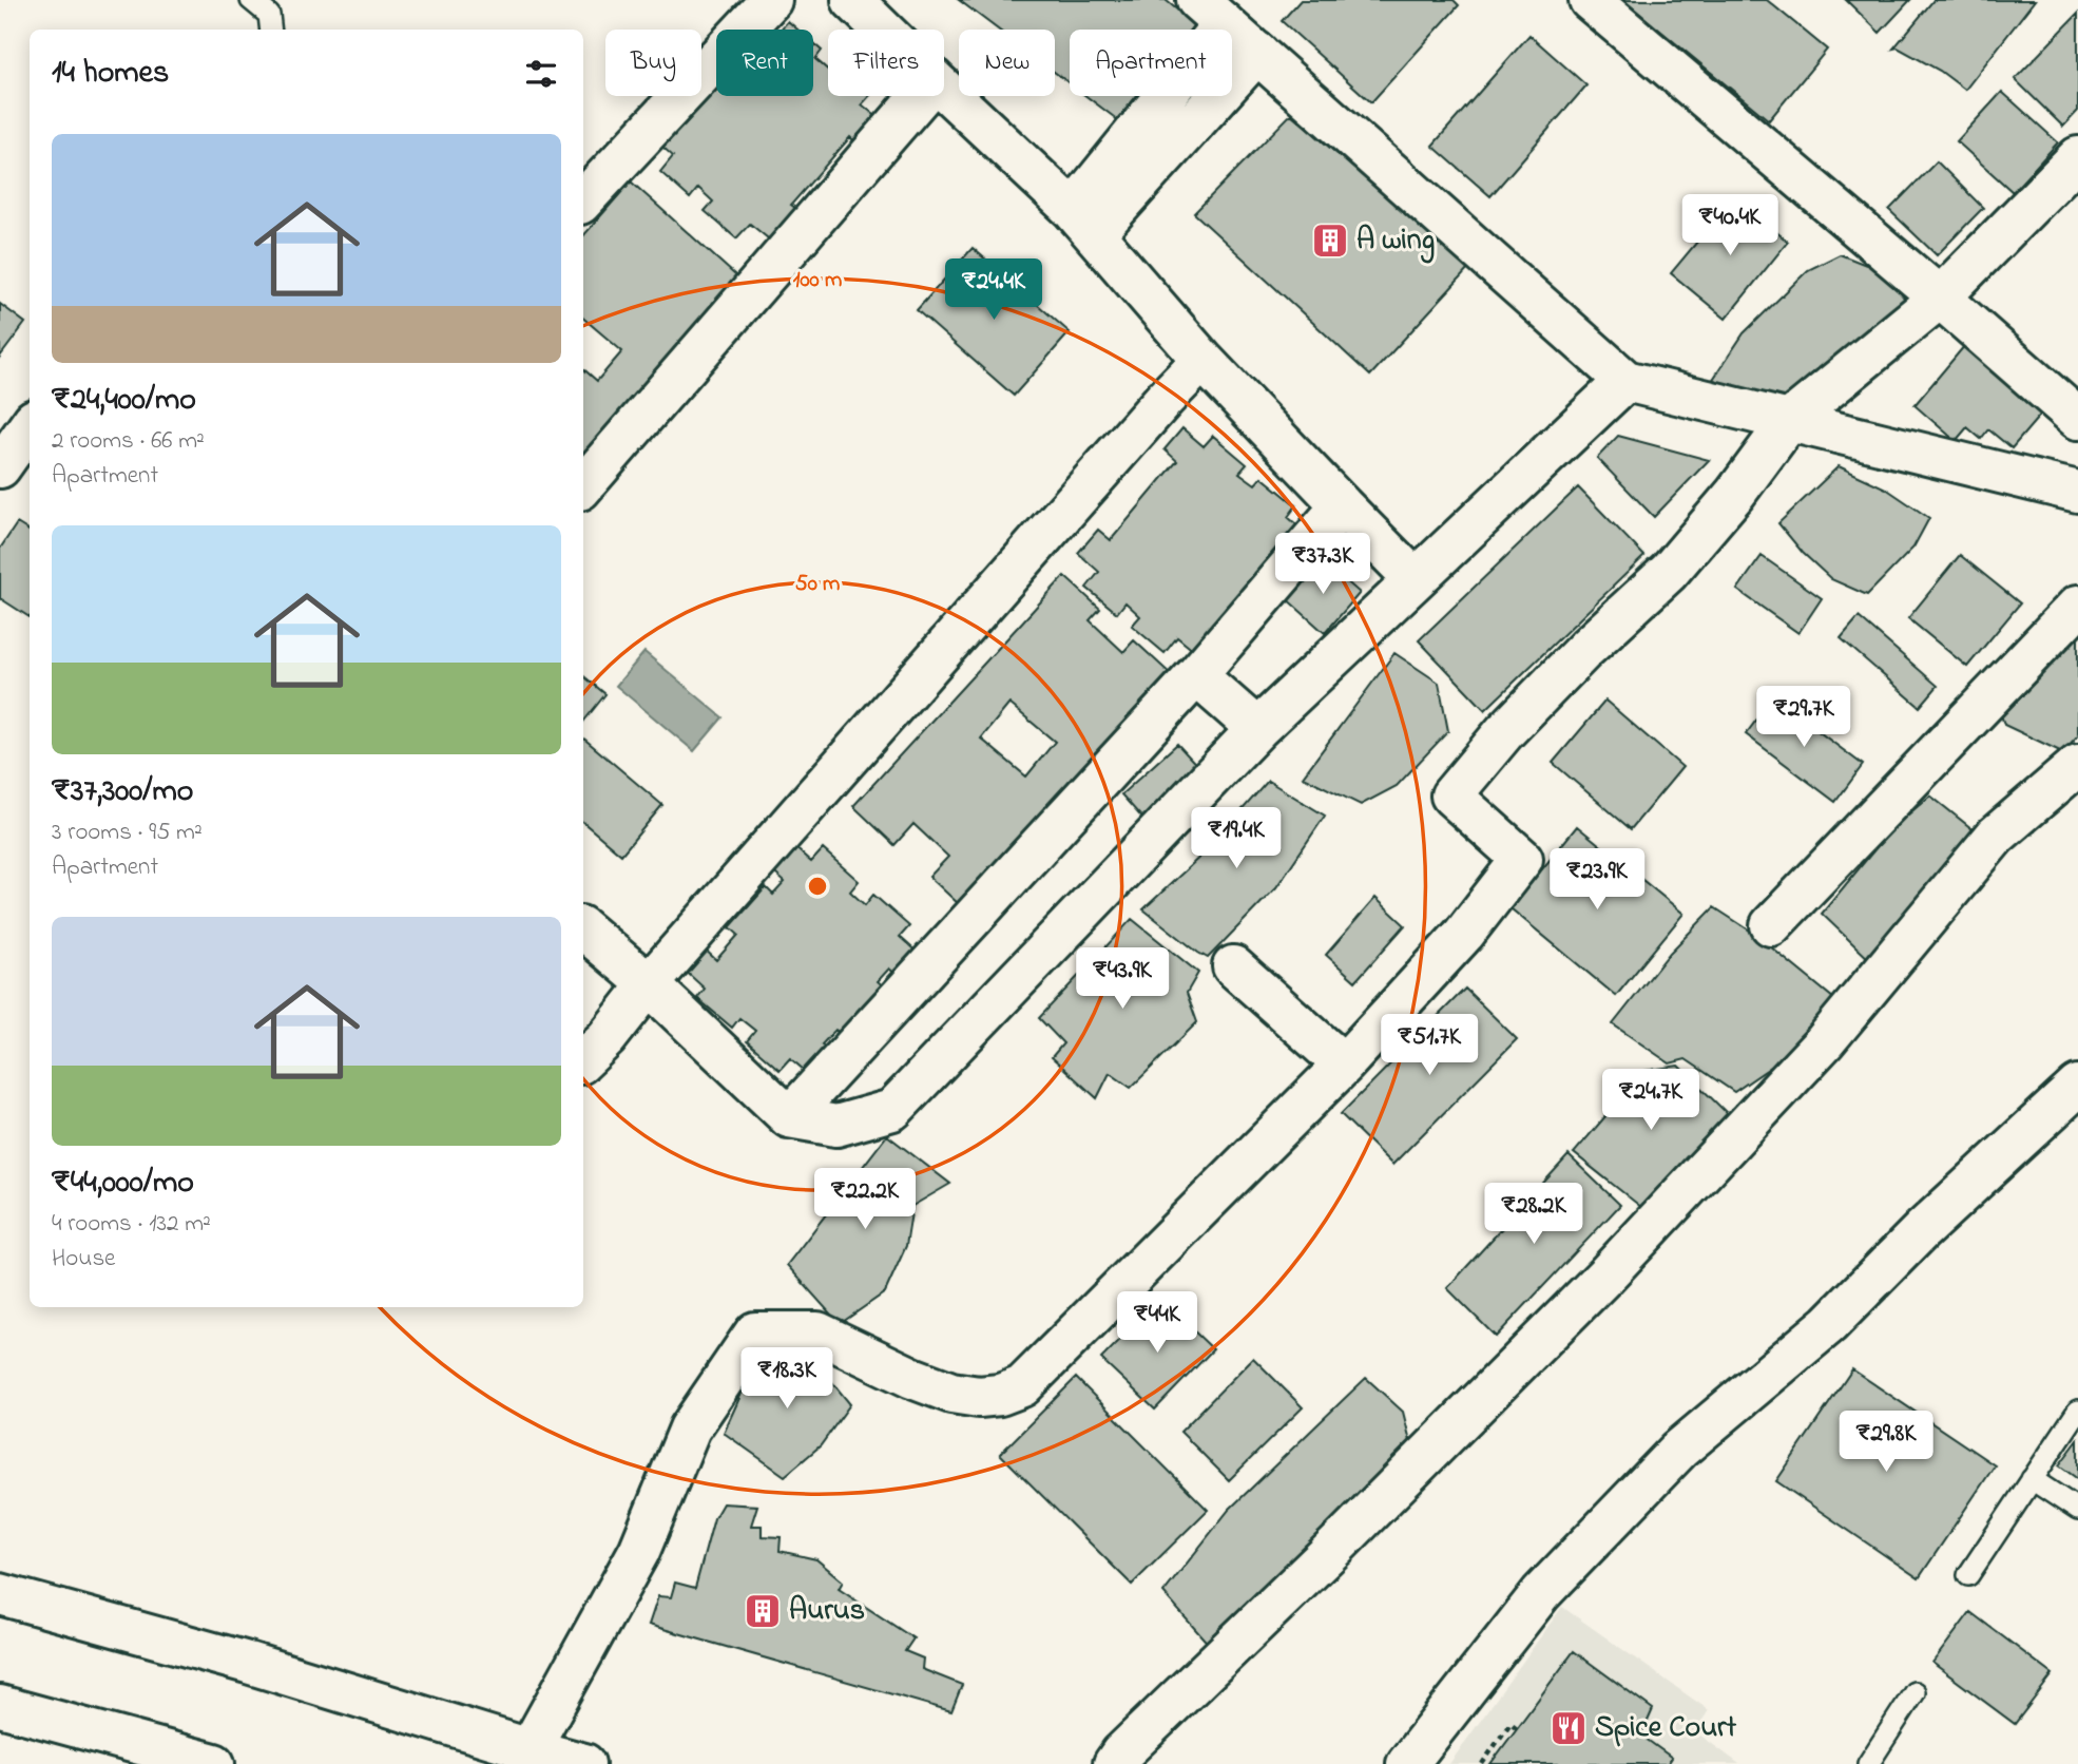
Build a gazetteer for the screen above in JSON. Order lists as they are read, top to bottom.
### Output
{
  "places": {
    "building": ["A wing", "Aurus"],
    "restaurant": ["Spice Court"]
  },
  "page": {
    "chip": [
      "Buy",
      "Rent",
      "Filters",
      "New",
      "Apartment"
    ],
    "heading": "14 homes",
    "list": [
      {
        "name": "₹24,400/mo",
        "note": "2 rooms · 66 m² · Apartment"
      },
      {
        "name": "₹37,300/mo",
        "note": "3 rooms · 95 m² · Apartment"
      },
      {
        "name": "₹44,000/mo",
        "note": "4 rooms · 132 m² · House"
      }
    ],
    "price": [
      "₹40.4K",
      "₹24.4K",
      "₹37.3K",
      "₹29.7K",
      "₹19.4K",
      "₹23.9K",
      "₹43.9K",
      "₹51.7K",
      "₹24.7K",
      "₹22.2K",
      "₹28.2K",
      "₹44K",
      "₹18.3K",
      "₹29.8K"
    ]
  },
  "rings": ["100 m", "50 m"]
}
